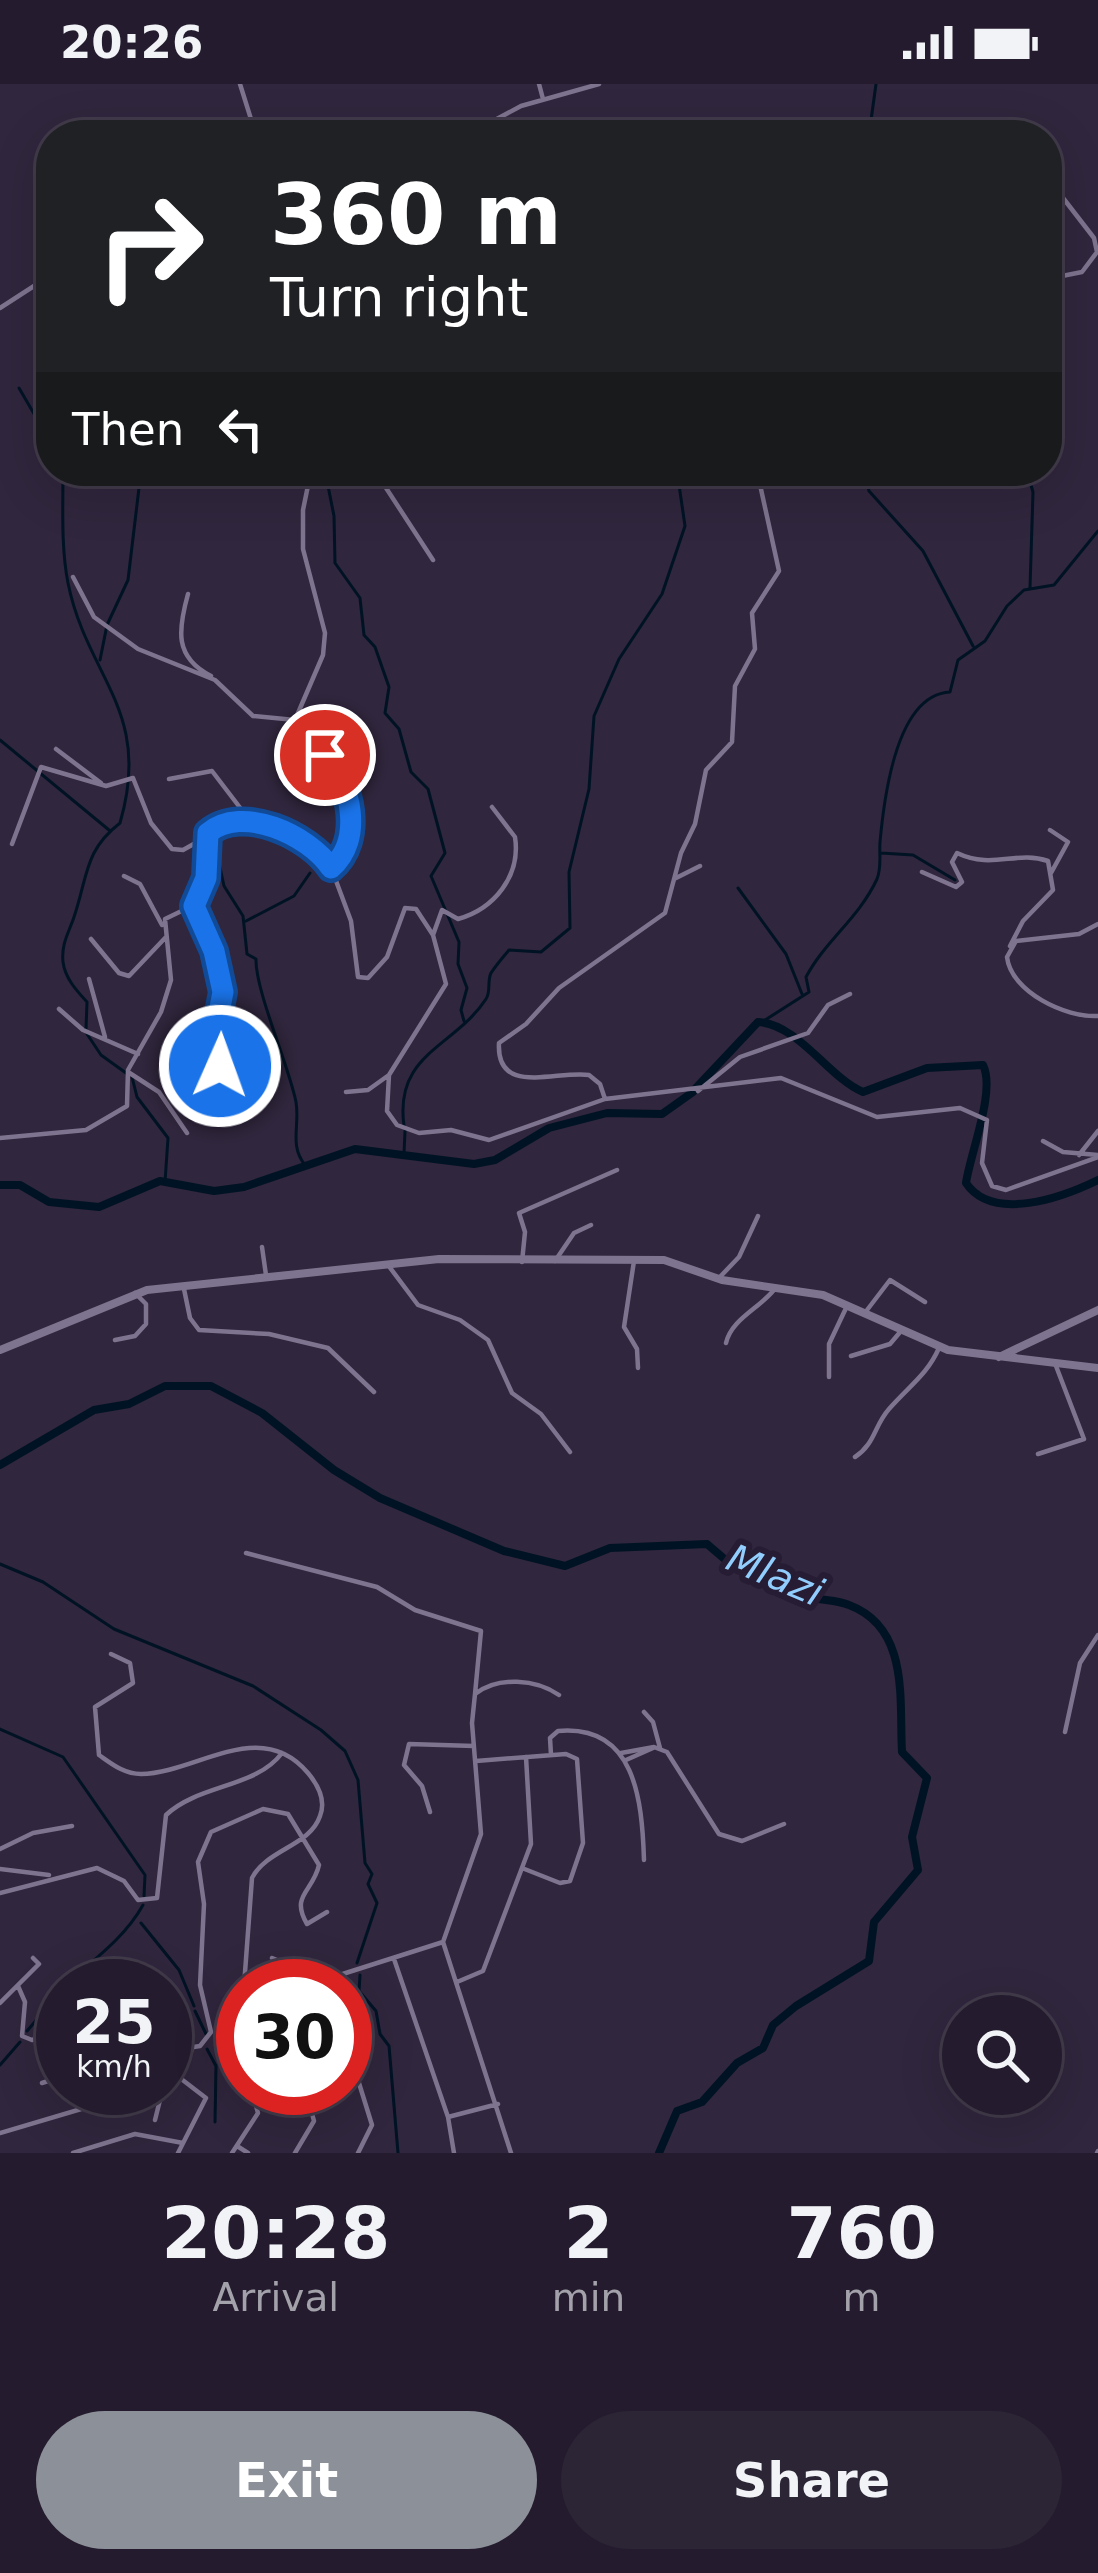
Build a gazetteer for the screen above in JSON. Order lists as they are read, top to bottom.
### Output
{
  "water": ["Mlazi"],
  "page": {
    "status": "20:26",
    "turn": ["360 m", "Turn right"],
    "then": "Then",
    "speed": "25 km/h",
    "limit": "30",
    "eta": [
      "20:28",
      "Arrival",
      "2",
      "min",
      "760",
      "m"
    ],
    "buttons": ["Exit", "Share"]
  }
}
